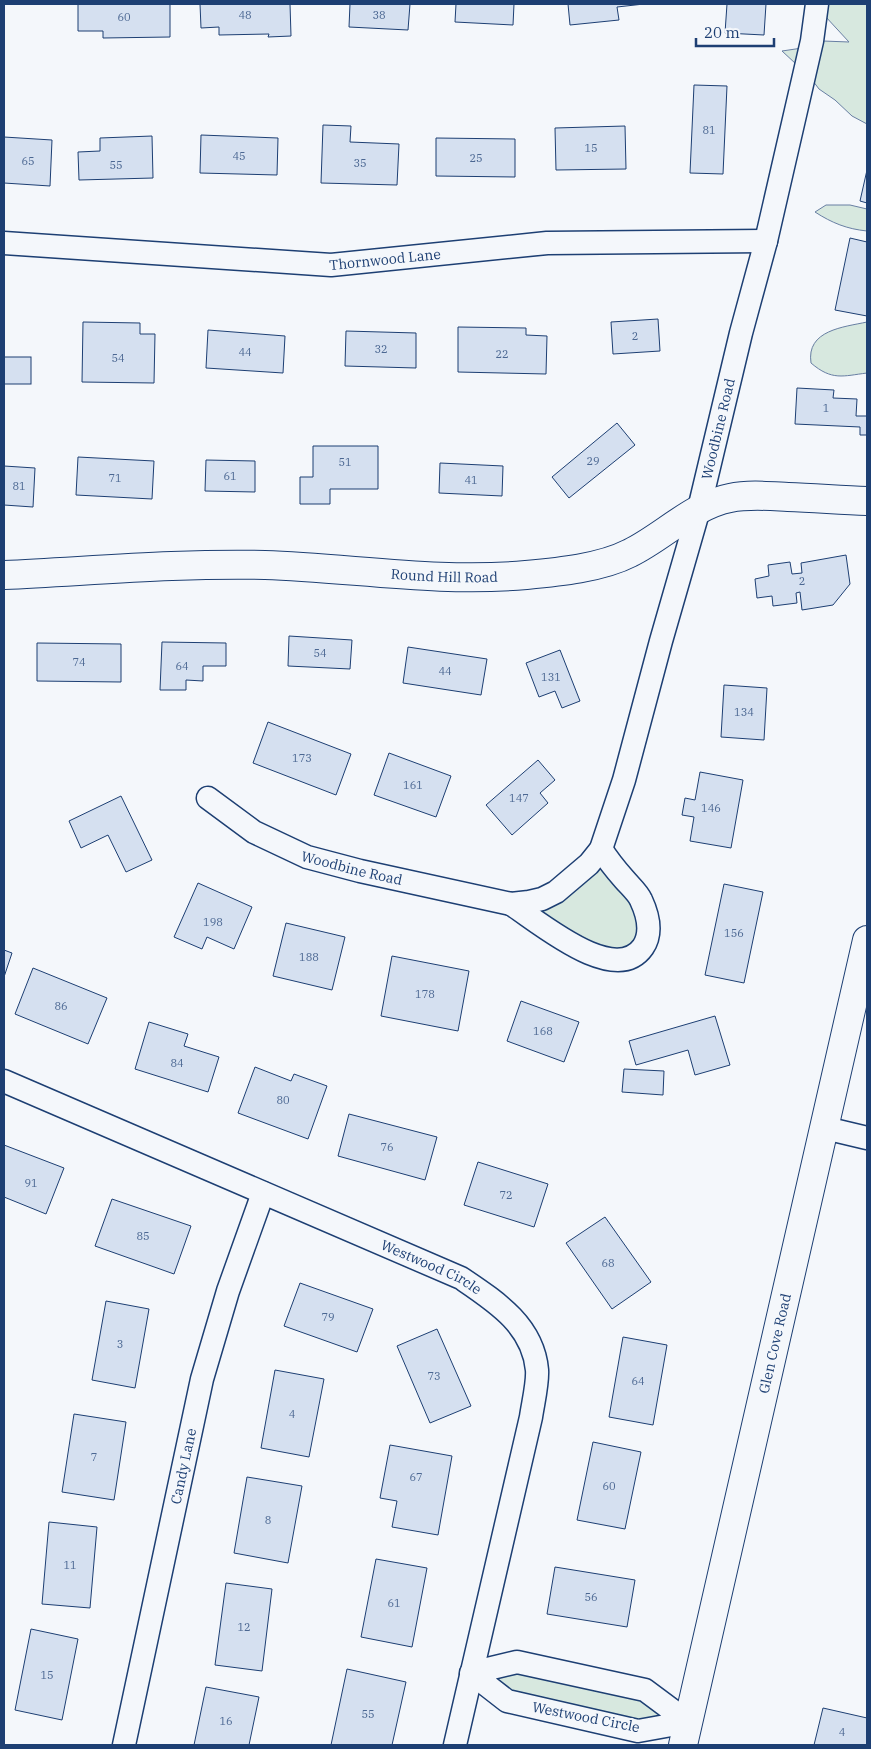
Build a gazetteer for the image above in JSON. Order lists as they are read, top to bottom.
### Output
{
  "streets": {
    "street": [
      "Thornwood Lane",
      "Woodbine Road",
      "Round Hill Road",
      "Westwood Circle",
      "Glen Cove Road",
      "Candy Lane"
    ]
  },
  "crossings": [
    ["Thornwood Lane", "Woodbine Road"],
    ["Woodbine Road", "Round Hill Road"],
    ["Westwood Circle", "Glen Cove Road"],
    ["Westwood Circle", "Candy Lane"]
  ],
  "house_numbers": [
    "48",
    "38",
    "60",
    "81",
    "15",
    "45",
    "25",
    "65",
    "35",
    "55",
    "2",
    "32",
    "44",
    "22",
    "54",
    "1",
    "29",
    "51",
    "61",
    "71",
    "41",
    "81",
    "2",
    "54",
    "74",
    "64",
    "44",
    "131",
    "134",
    "173",
    "161",
    "147",
    "146",
    "198",
    "156",
    "188",
    "178",
    "86",
    "168",
    "84",
    "80",
    "76",
    "91",
    "72",
    "85",
    "68",
    "79",
    "3",
    "73",
    "64",
    "4",
    "7",
    "67",
    "60",
    "8",
    "11",
    "56",
    "61",
    "12",
    "15",
    "55",
    "16",
    "4"
  ],
  "scale_bar": "20 m"
}
